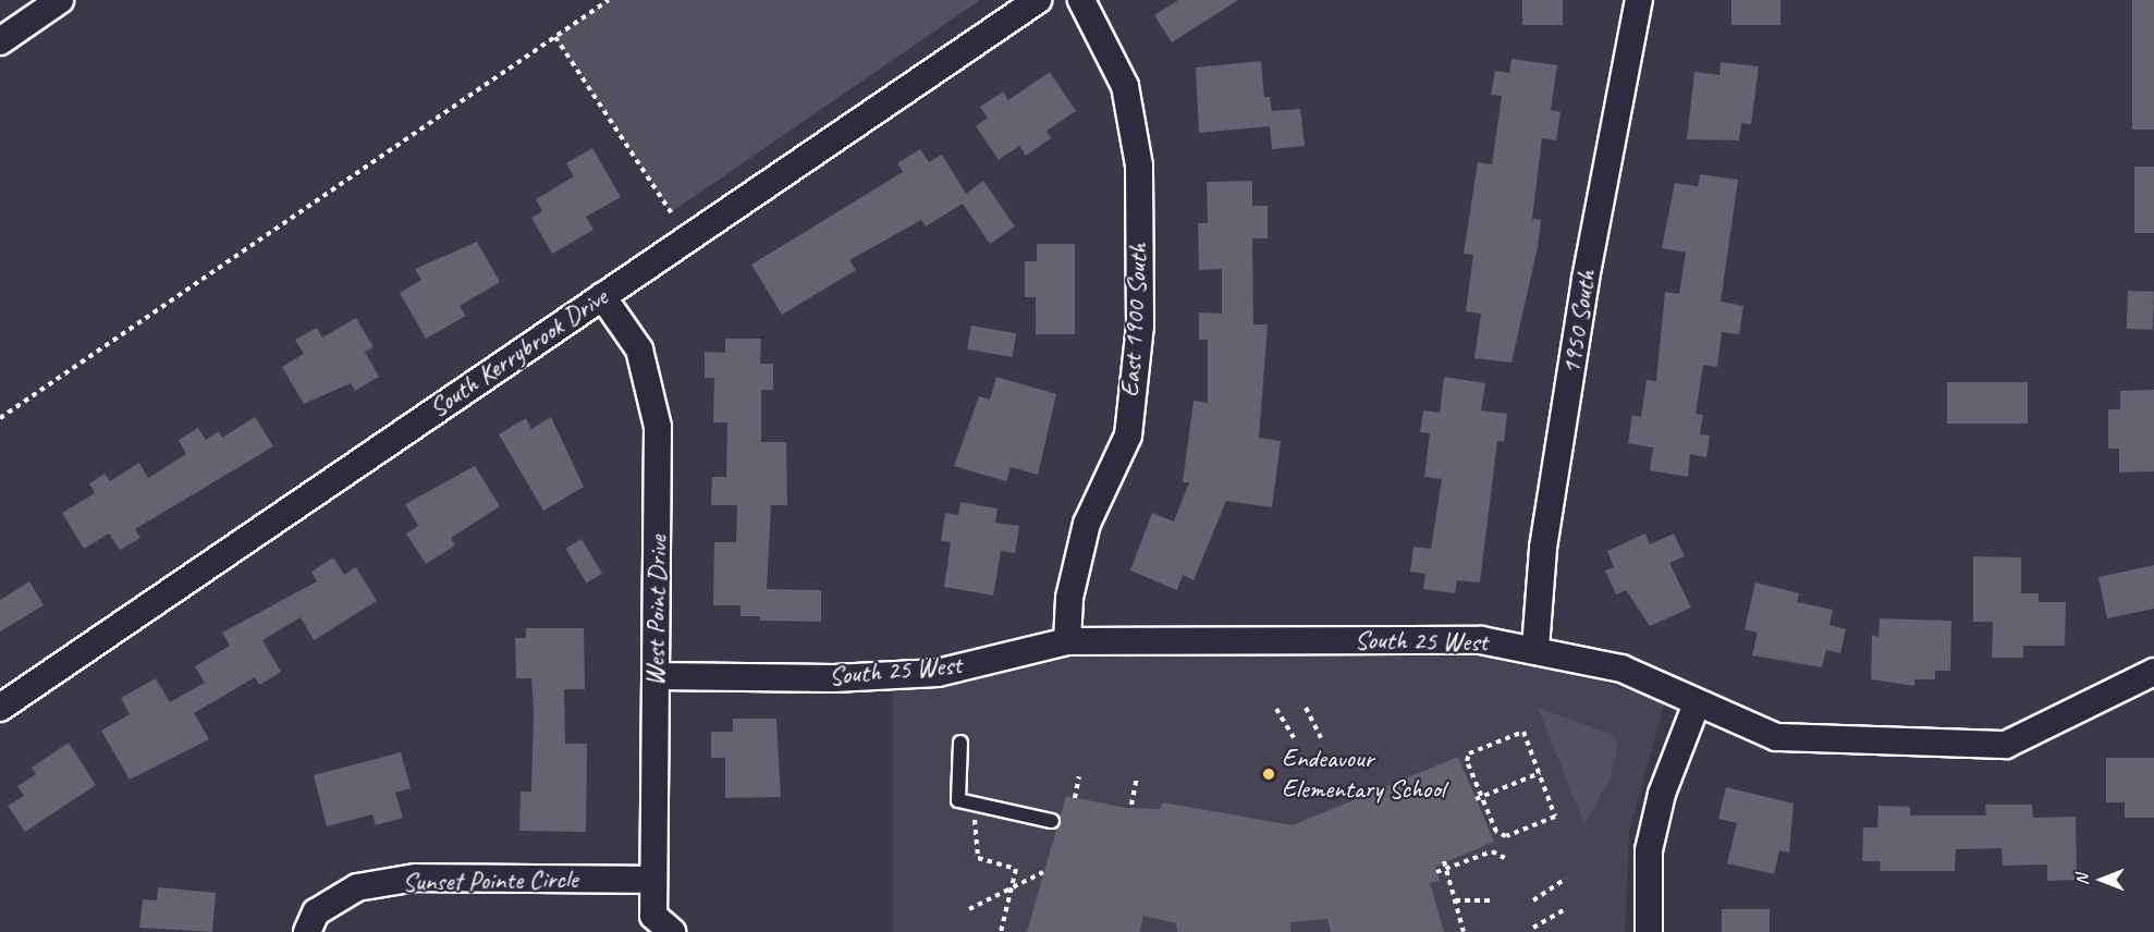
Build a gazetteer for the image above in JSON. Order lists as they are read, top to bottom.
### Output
{
  "streets": {
    "street": [
      "East 1900 South",
      "1950 South",
      "South Kerrybrook Drive",
      "West Point Drive",
      "South 25 West",
      "Sunset Pointe Circle"
    ]
  },
  "crossings": [
    ["East 1900 South", "South 25 West"],
    ["1950 South", "South 25 West"],
    ["South Kerrybrook Drive", "West Point Drive"],
    ["West Point Drive", "South 25 West"],
    ["West Point Drive", "Sunset Pointe Circle"]
  ],
  "places": ["Endeavour Elementary School"],
  "north": "left"
}
